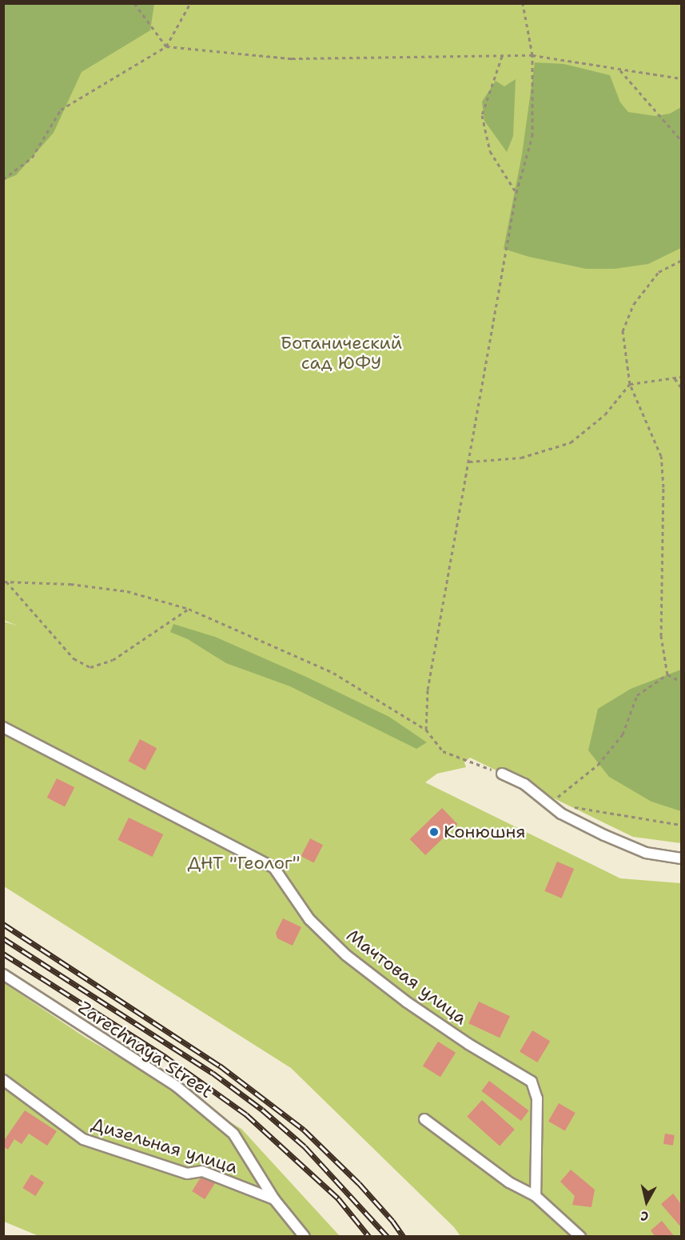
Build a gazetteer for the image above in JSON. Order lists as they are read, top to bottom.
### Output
{
  "streets": {
    "street": ["Мачтовая улица", "Zarechnaya Street", "Дизельная улица"]
  },
  "crossings": [
    ["Zarechnaya Street", "Дизельная улица"]
  ],
  "parks": ["Ботанический сад ЮФУ", "ДНТ \"Геолог\""],
  "places": ["Конюшня"],
  "north": "bottom"
}
